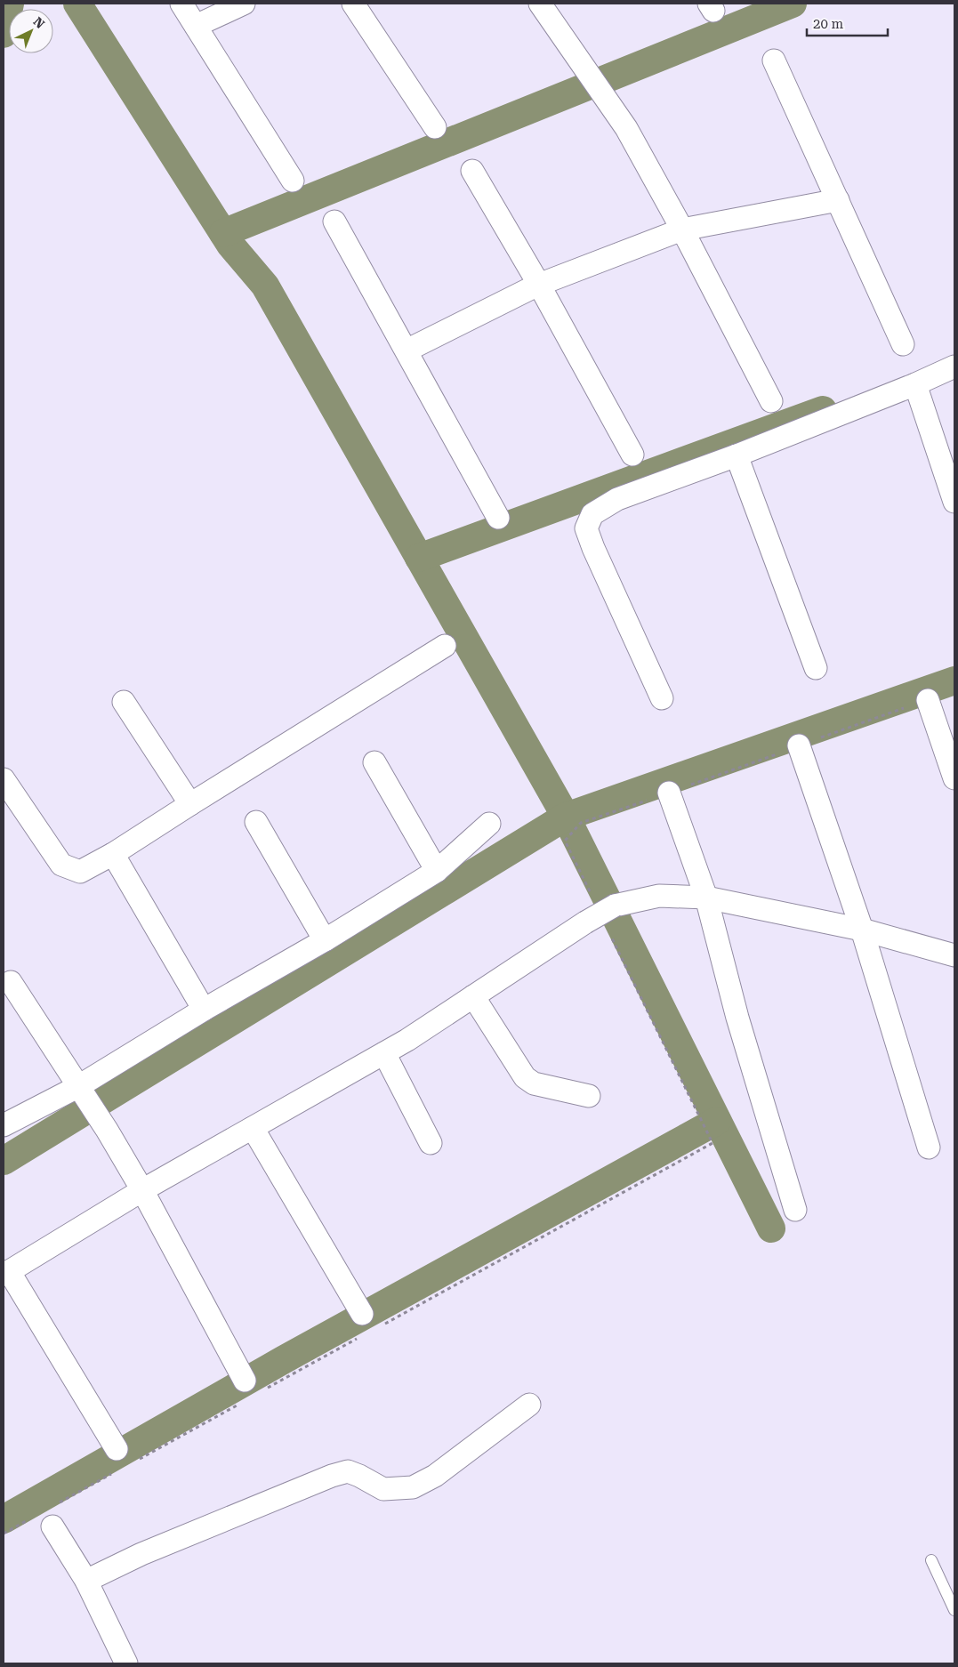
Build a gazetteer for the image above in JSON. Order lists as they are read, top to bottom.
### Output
{
  "scale_bar": "20 m",
  "north": "top right"
}
